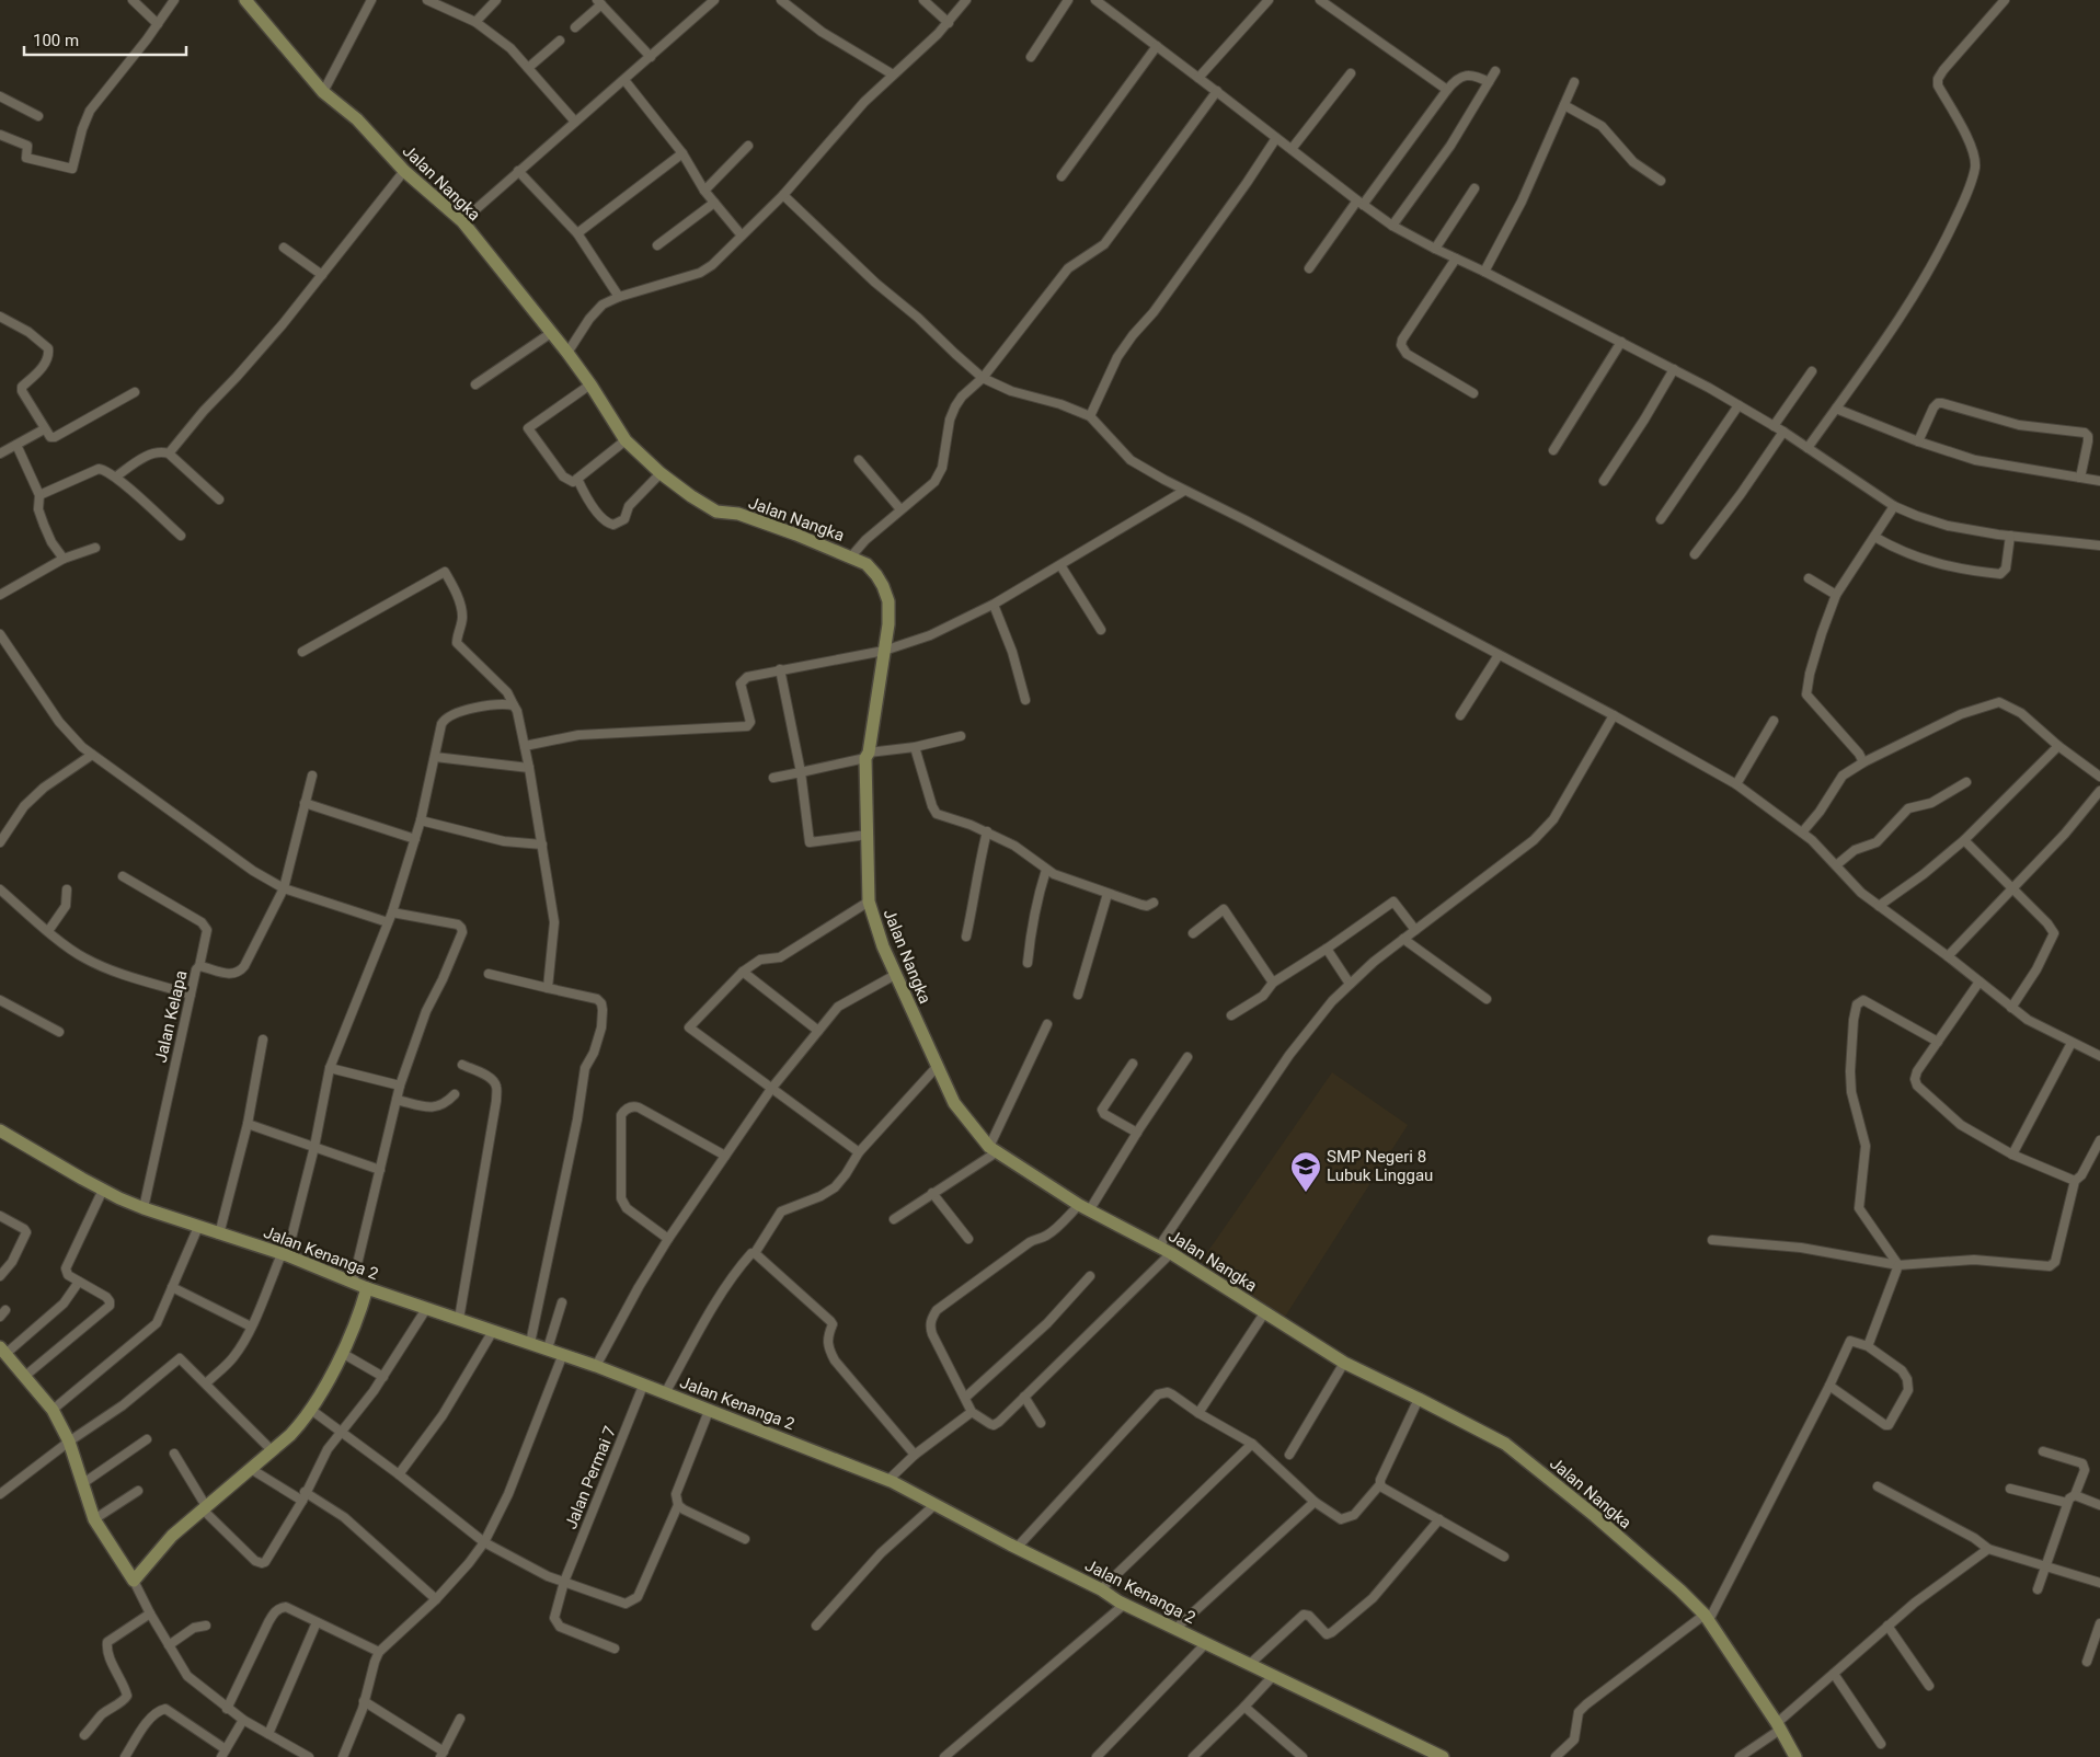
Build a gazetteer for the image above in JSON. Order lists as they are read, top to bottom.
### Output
{
  "streets": {
    "street": [
      "Jalan Nangka",
      "Jalan Kelapa",
      "Jalan Kenanga 2",
      "Jalan Permai 7"
    ]
  },
  "crossings": [
    ["Jalan Kelapa", "Jalan Kenanga 2"],
    ["Jalan Kenanga 2", "Jalan Permai 7"]
  ],
  "places": {
    "school or university": ["SMP Negeri 8 Lubuk Linggau"]
  },
  "scale_bar": "100 m"
}
